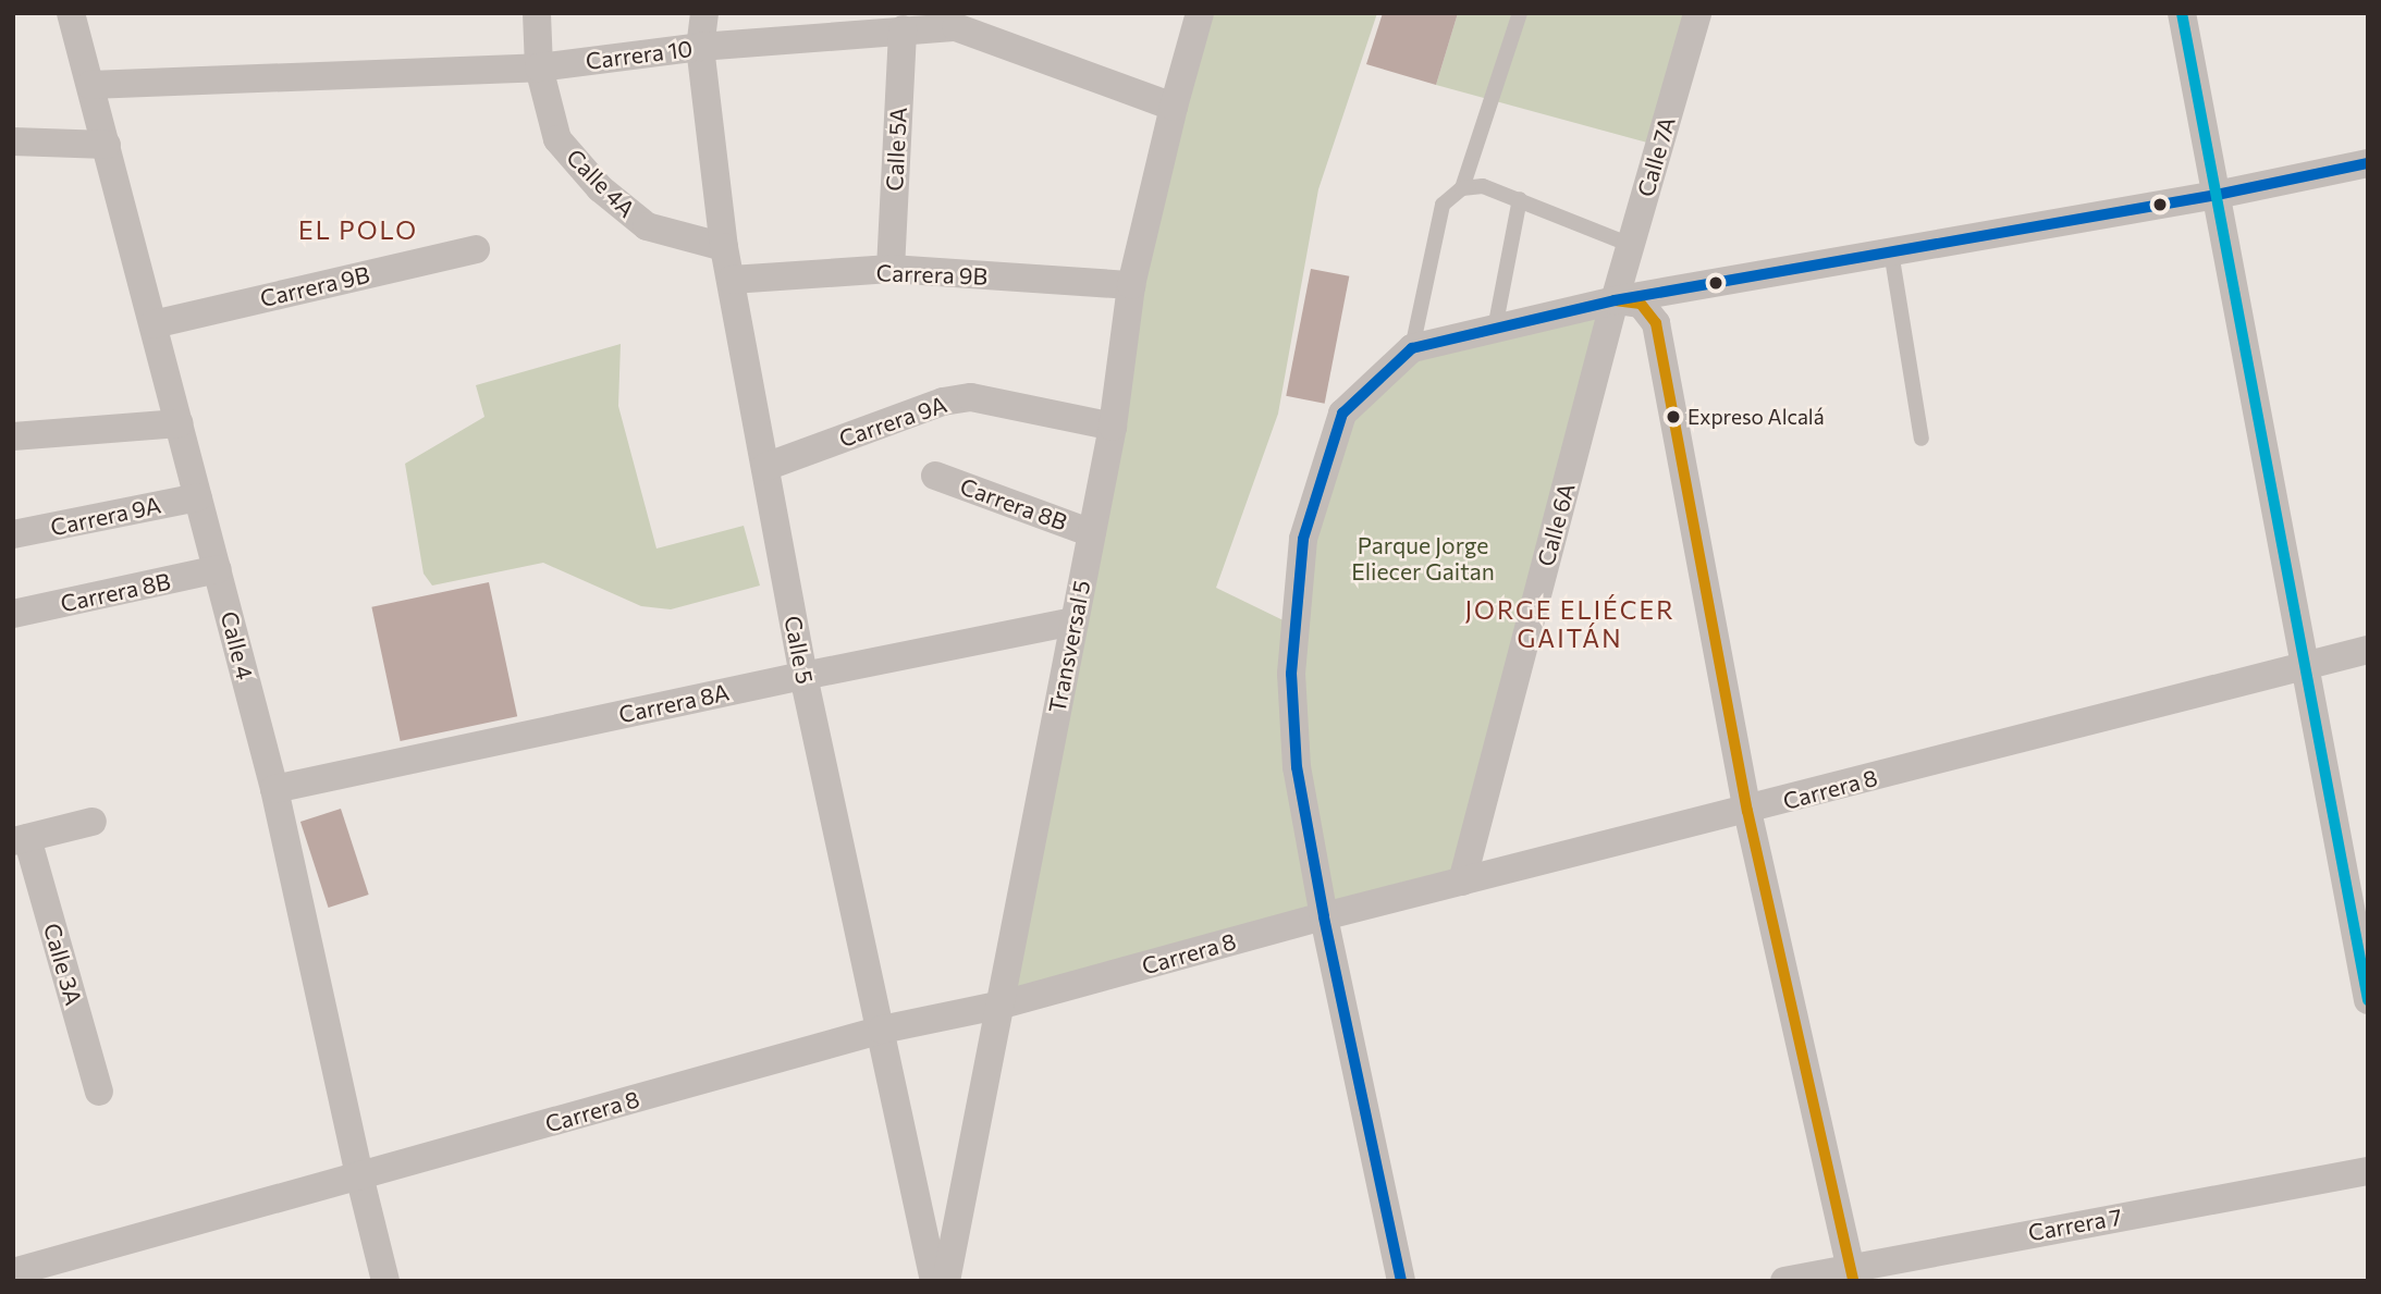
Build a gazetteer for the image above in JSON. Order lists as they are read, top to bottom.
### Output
{
  "streets": {
    "street": [
      "Carrera 10",
      "Calle 5A",
      "Calle 7A",
      "Calle 4A",
      "Carrera 9B",
      "Carrera 9A",
      "Carrera 8B",
      "Calle 6A",
      "Calle 4",
      "Transversal 5",
      "Calle 5",
      "Carrera 8A",
      "Carrera 8",
      "Calle 3A",
      "Carrera 7"
    ]
  },
  "crossings": [
    ["Carrera 10", "Calle 5A"],
    ["Carrera 10", "Calle 4A"],
    ["Carrera 10", "Calle 4"],
    ["Carrera 10", "Transversal 5"],
    ["Carrera 10", "Calle 5"],
    ["Calle 5A", "Carrera 9B"],
    ["Calle 7A", "Calle 6A"],
    ["Calle 4A", "Calle 5"],
    ["Carrera 9B", "Calle 4"],
    ["Carrera 9B", "Transversal 5"],
    ["Carrera 9B", "Calle 5"],
    ["Carrera 9A", "Calle 4"],
    ["Carrera 9A", "Transversal 5"],
    ["Carrera 9A", "Calle 5"],
    ["Carrera 8B", "Calle 4"],
    ["Carrera 8B", "Transversal 5"],
    ["Calle 6A", "Carrera 8"],
    ["Calle 4", "Carrera 8A"],
    ["Calle 4", "Carrera 8"],
    ["Transversal 5", "Carrera 8A"],
    ["Transversal 5", "Carrera 8"],
    ["Calle 5", "Carrera 8A"],
    ["Calle 5", "Carrera 8"]
  ],
  "districts": ["EL POLO", "JORGE ELIÉCER GAITÁN"],
  "parks": ["Parque Jorge Eliecer Gaitan"],
  "places": ["Expreso Alcalá"]
}
